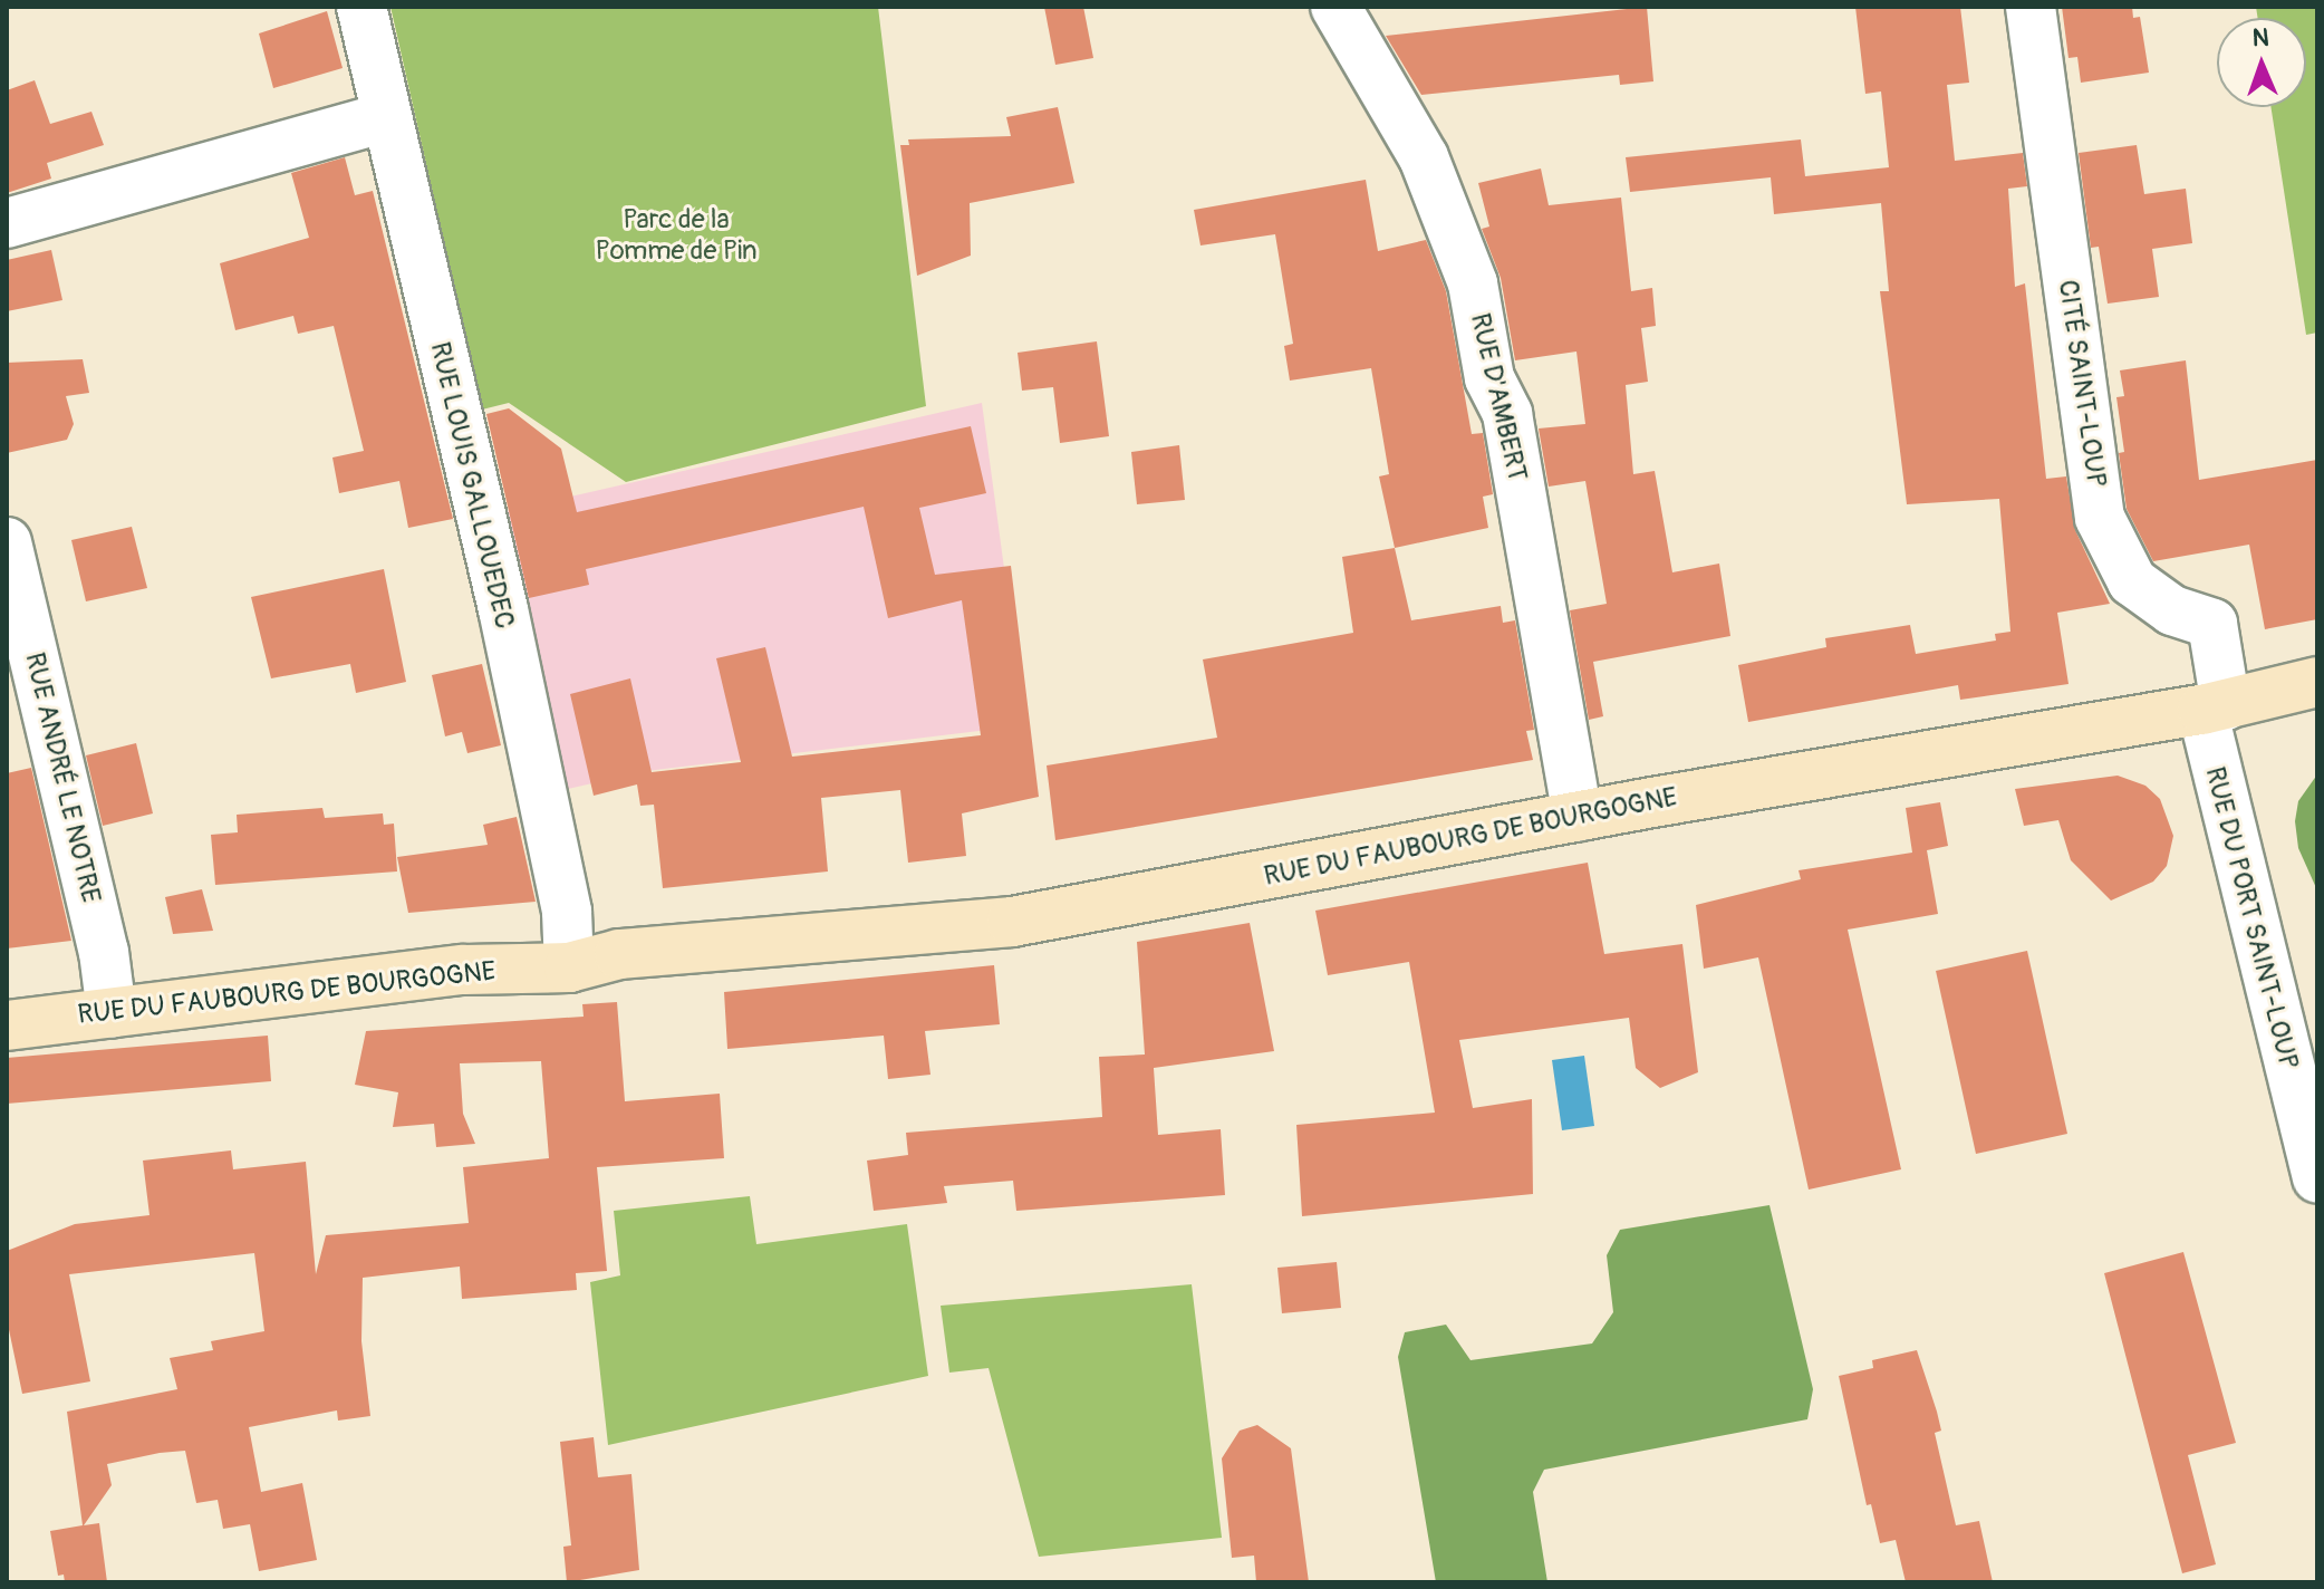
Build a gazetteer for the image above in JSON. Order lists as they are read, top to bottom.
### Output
{
  "streets": {
    "main road": ["RUE DU FAUBOURG DE BOURGOGNE"],
    "street": [
      "CITÉ SAINT-LOUP",
      "RUE D'AMBERT",
      "RUE LOUIS GALLOUEDEC",
      "RUE ANDRÉ LE NOTRE",
      "RUE DU PORT SAINT-LOUP"
    ]
  },
  "crossings": [
    ["CITÉ SAINT-LOUP", "RUE DU FAUBOURG DE BOURGOGNE"],
    ["CITÉ SAINT-LOUP", "RUE DU PORT SAINT-LOUP"],
    ["RUE D'AMBERT", "RUE DU FAUBOURG DE BOURGOGNE"],
    ["RUE LOUIS GALLOUEDEC", "RUE DU FAUBOURG DE BOURGOGNE"],
    ["RUE ANDRÉ LE NOTRE", "RUE DU FAUBOURG DE BOURGOGNE"],
    ["RUE DU FAUBOURG DE BOURGOGNE", "RUE DU PORT SAINT-LOUP"]
  ],
  "parks": ["Parc de la Pomme de Pin"],
  "north": "top"
}
